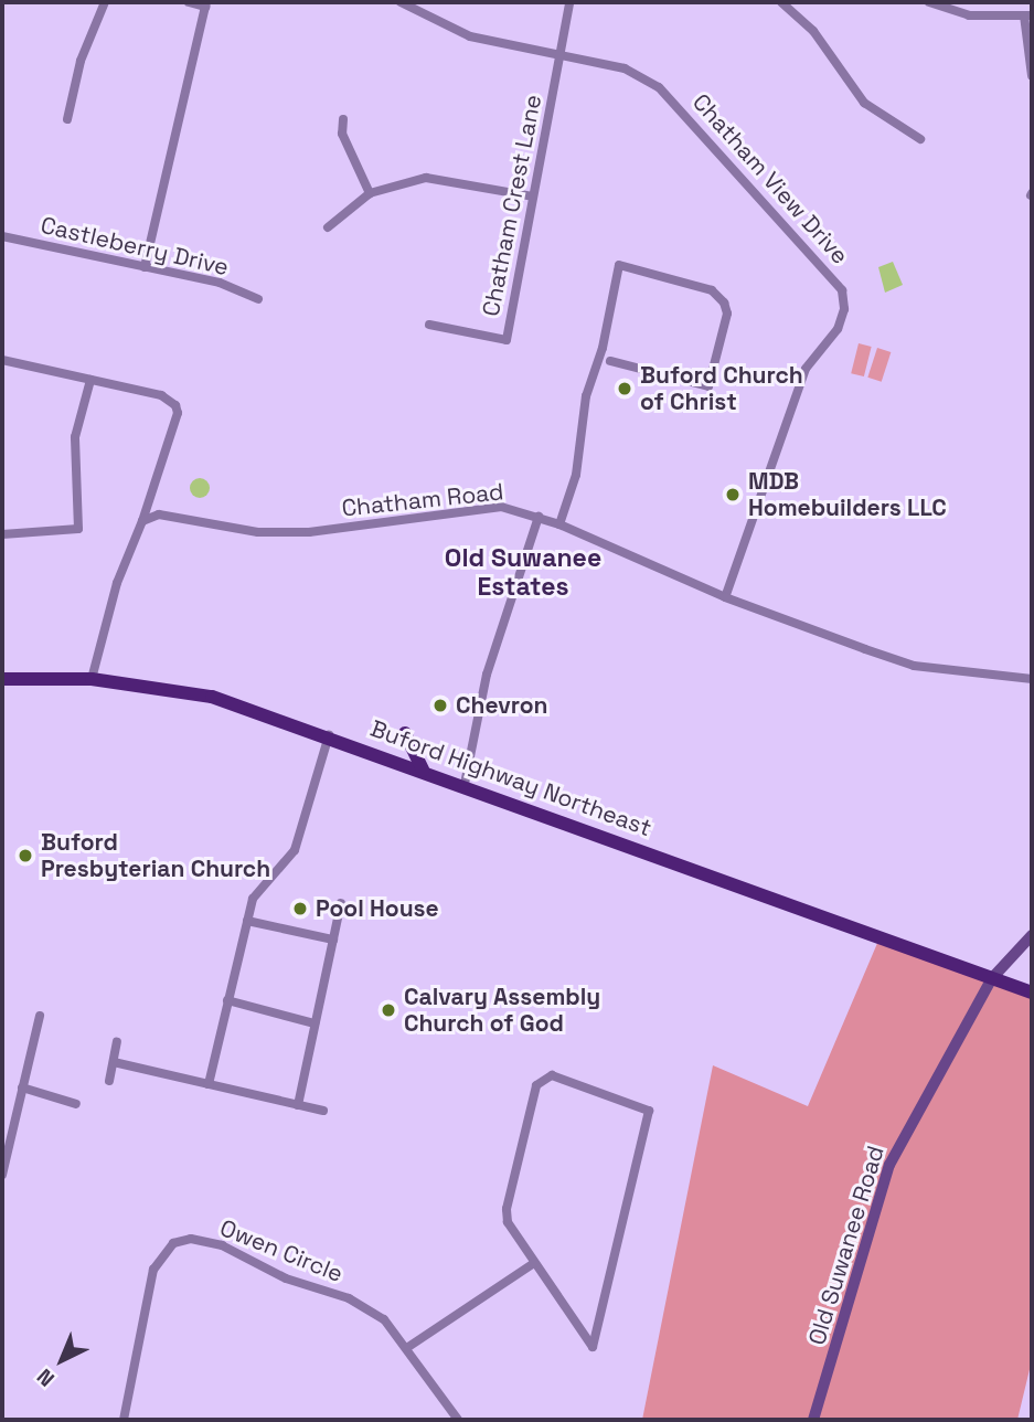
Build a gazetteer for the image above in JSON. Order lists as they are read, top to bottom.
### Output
{
  "streets": {
    "main road": ["Buford Highway Northeast"],
    "street": [
      "Chatham View Drive",
      "Chatham Crest Lane",
      "Castleberry Drive",
      "Chatham Road",
      "Old Suwanee Road",
      "Owen Circle"
    ]
  },
  "crossings": [
    ["Chatham View Drive", "Chatham Crest Lane"],
    ["Chatham View Drive", "Chatham Road"],
    ["Buford Highway Northeast", "Old Suwanee Road"]
  ],
  "districts": ["Old Suwanee Estates"],
  "places": [
    "Buford Church of Christ",
    "MDB Homebuilders LLC",
    "Chevron",
    "Buford Presbyterian Church",
    "Pool House",
    "Calvary Assembly Church of God"
  ],
  "north": "bottom left"
}
